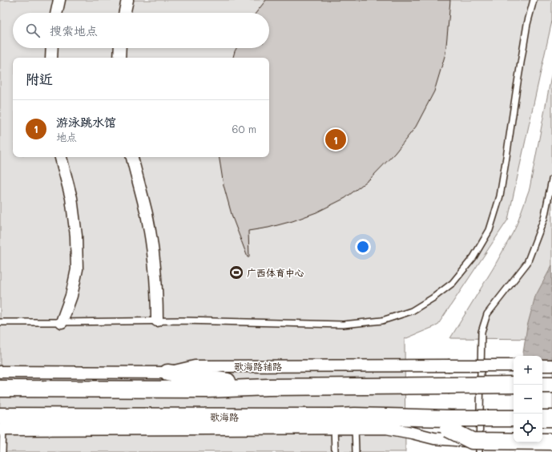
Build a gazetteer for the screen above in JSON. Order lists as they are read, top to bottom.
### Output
{
  "streets": {
    "main road": ["歌海路"],
    "street": ["歌海路辅路"]
  },
  "places": {
    "sports": ["广西体育中心"]
  },
  "page": {
    "search": "搜索地点",
    "heading": "附近",
    "list": [
      {
        "mark": "1",
        "name": "游泳跳水馆",
        "note": "地点",
        "value": "60 m"
      }
    ],
    "pins": "1",
    "map_buttons": ["+", "−"]
  }
}
